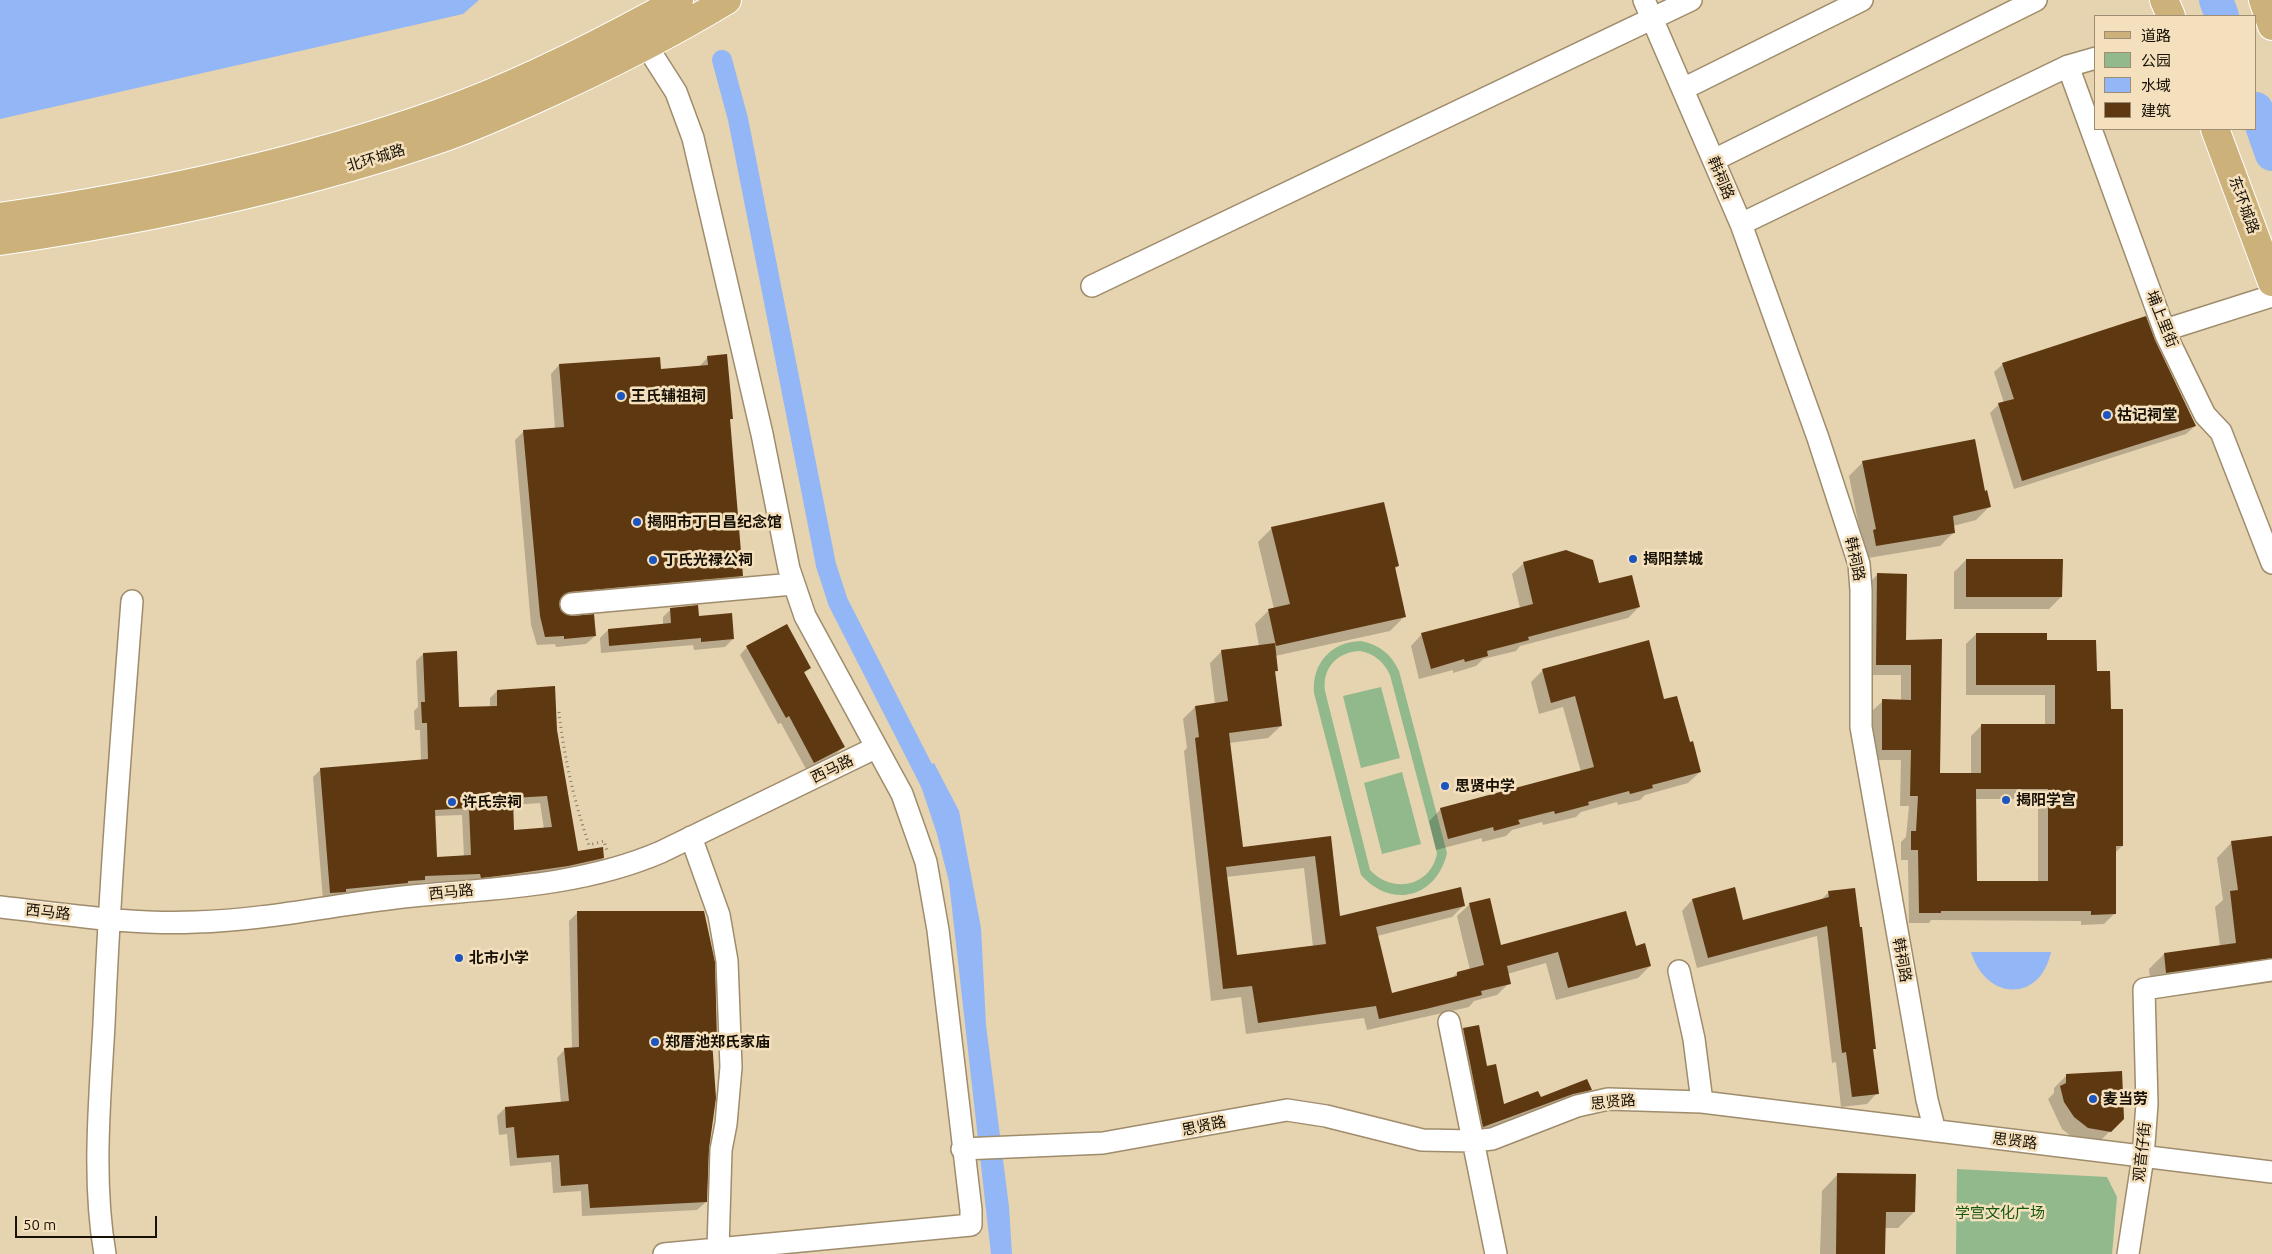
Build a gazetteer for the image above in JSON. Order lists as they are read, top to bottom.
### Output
{
  "streets": {
    "main road": ["北环城路", "东环城路"],
    "street": [
      "韩祠路",
      "埔上里街",
      "西马路",
      "思贤路",
      "观音仔街"
    ]
  },
  "crossings": [
    ["韩祠路", "思贤路"],
    ["思贤路", "观音仔街"]
  ],
  "parks": ["学宫文化广场"],
  "places": [
    "王氏辅祖祠",
    "祜记祠堂",
    "揭阳市丁日昌纪念馆",
    "揭阳禁城",
    "丁氏光禄公祠",
    "思贤中学",
    "揭阳学宫",
    "许氏宗祠",
    "北市小学",
    "郑厝池郑氏家庙",
    "麦当劳"
  ],
  "legend": [
    "道路",
    "公园",
    "水域",
    "建筑"
  ],
  "scale_bar": "50 m"
}
